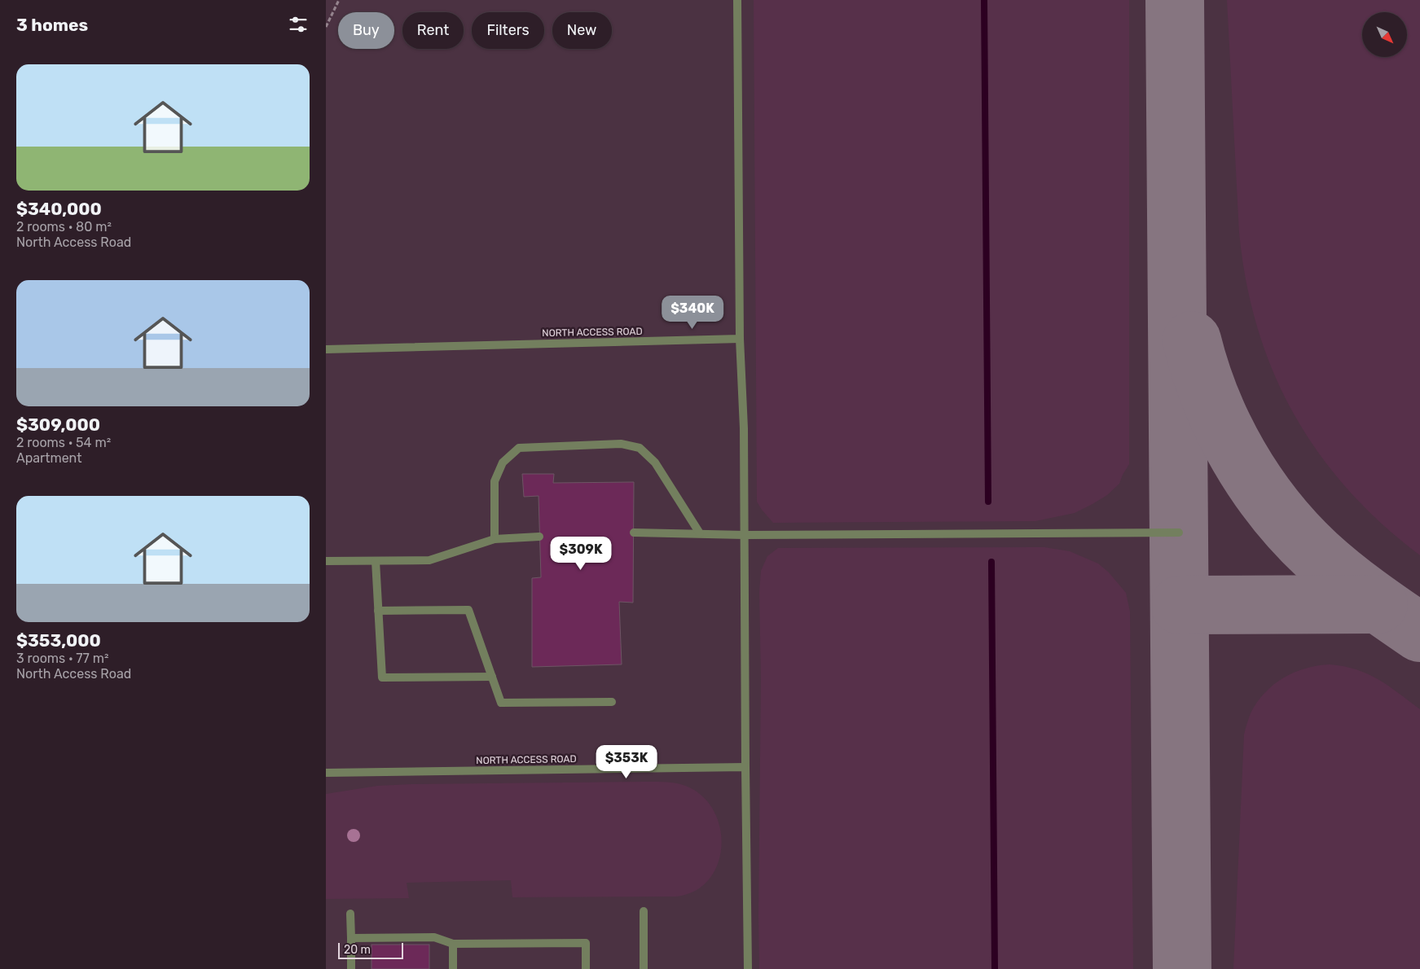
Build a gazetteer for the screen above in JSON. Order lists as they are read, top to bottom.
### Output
{
  "streets": {
    "street": ["NORTH ACCESS ROAD"]
  },
  "scale_bar": "20 m",
  "north": "bottom right",
  "page": {
    "heading": "3 homes",
    "chip": [
      "Buy",
      "Rent",
      "Filters",
      "New"
    ],
    "list": [
      {
        "name": "$340,000",
        "note": "2 rooms · 80 m² · North Access Road"
      },
      {
        "name": "$309,000",
        "note": "2 rooms · 54 m² · Apartment"
      },
      {
        "name": "$353,000",
        "note": "3 rooms · 77 m² · North Access Road"
      }
    ],
    "price": ["$340K", "$309K", "$353K"],
    "scale": "20 m"
  }
}
